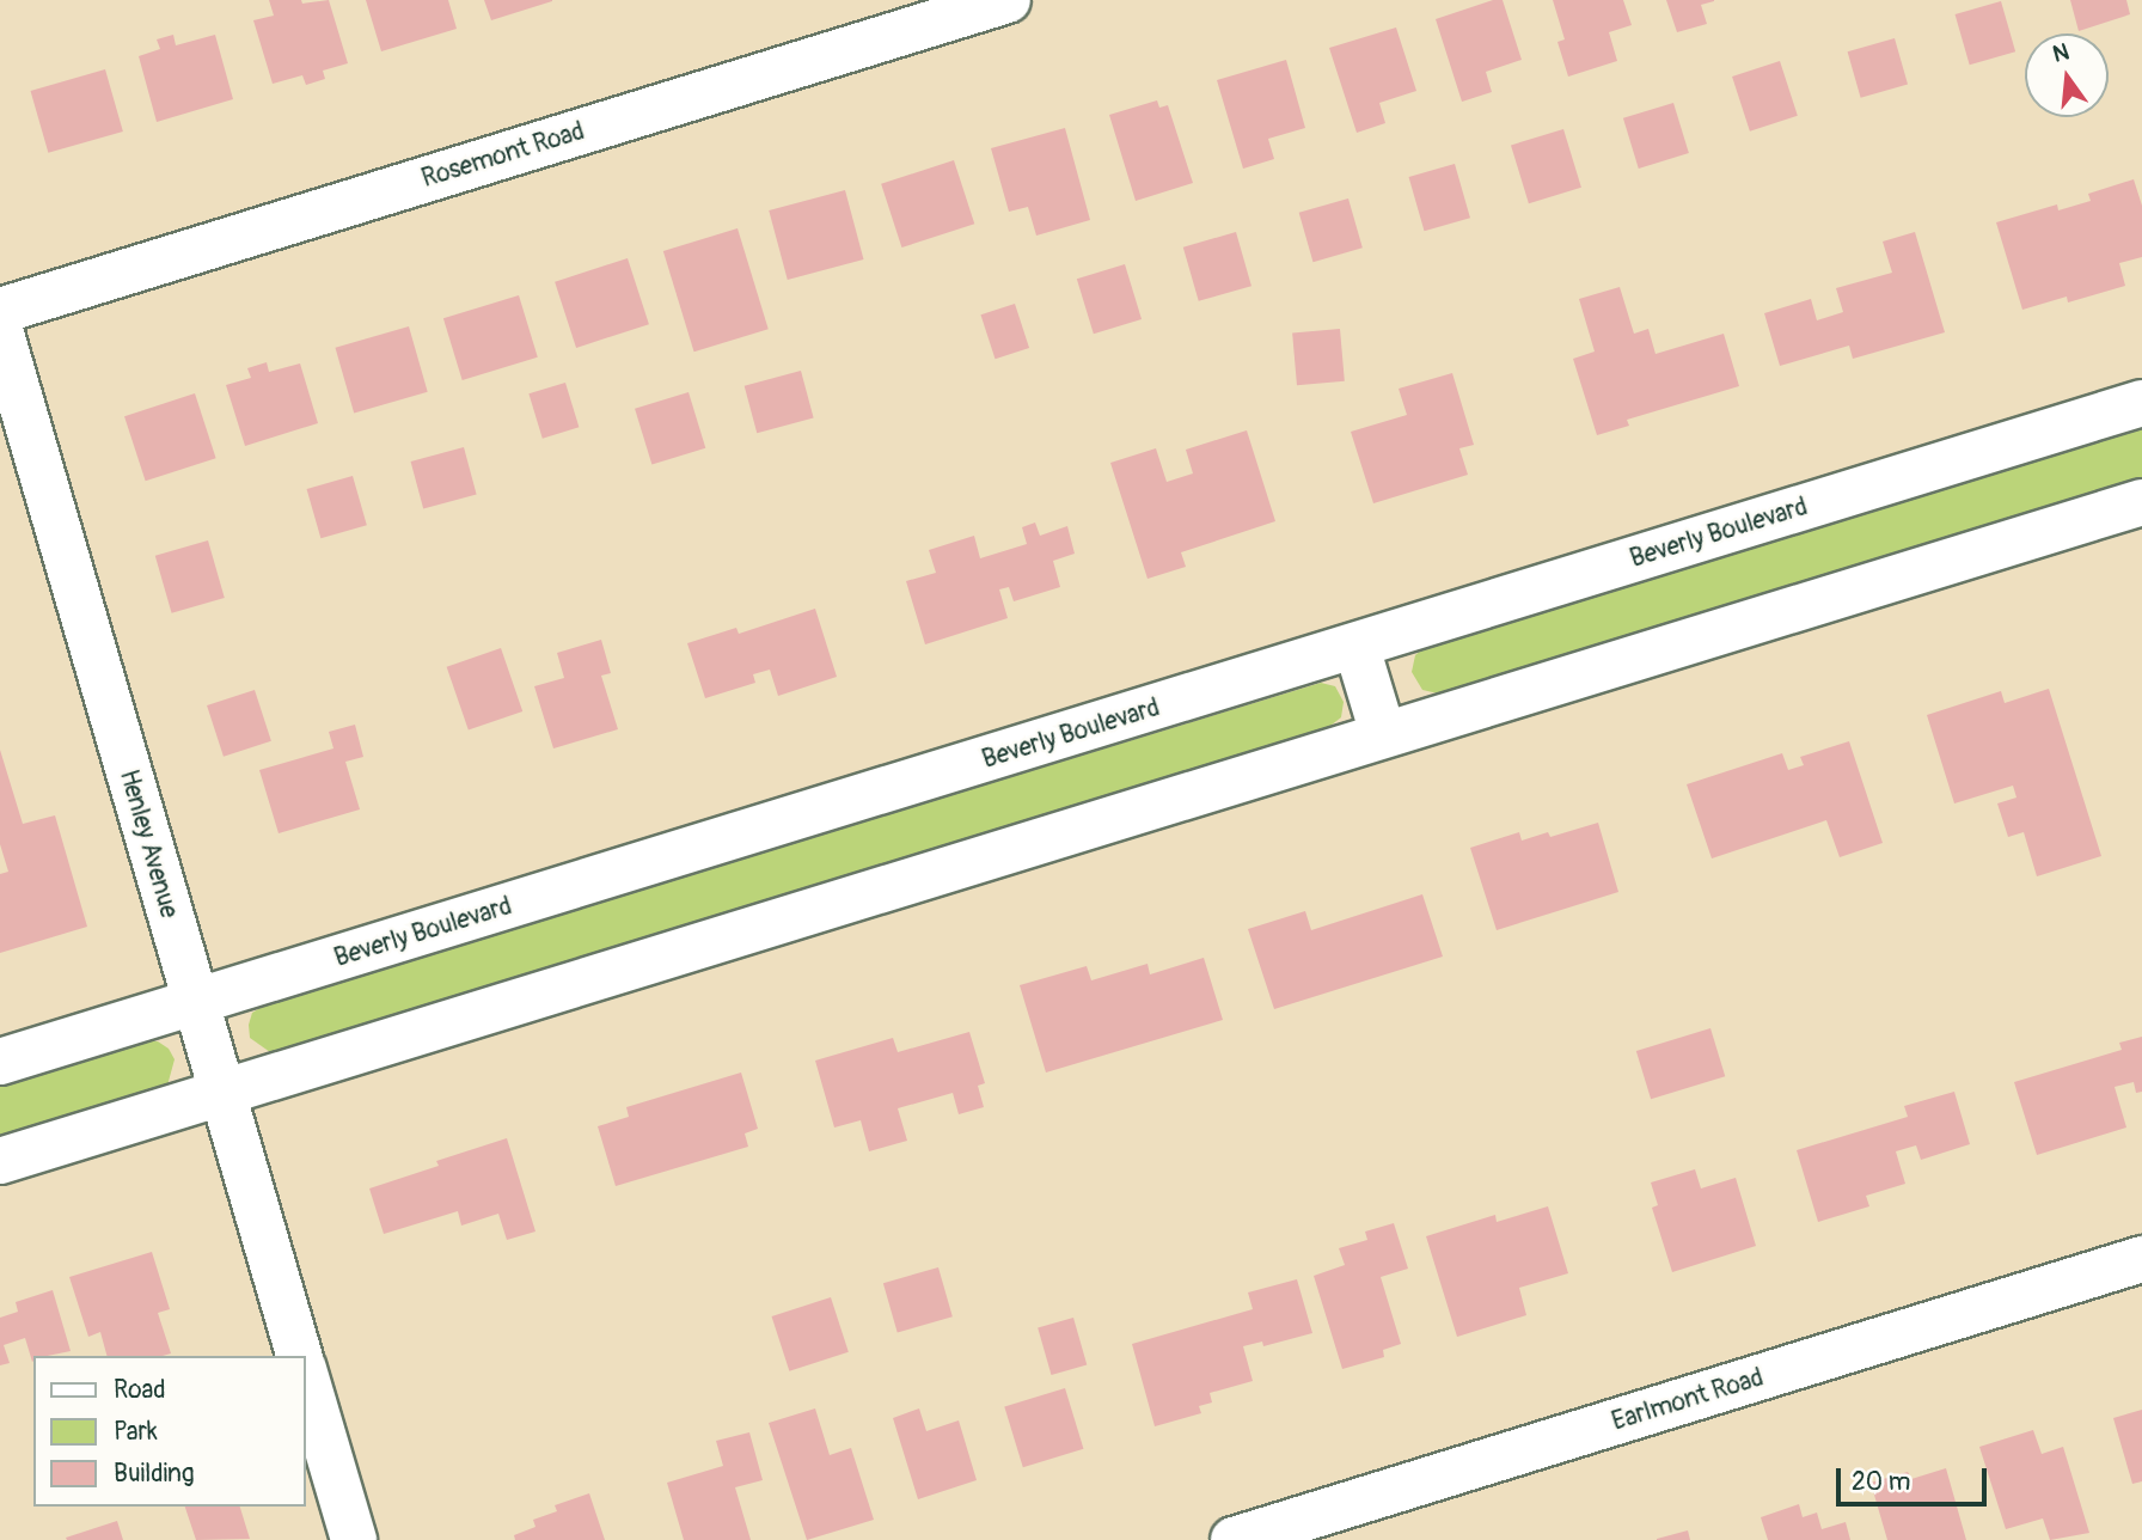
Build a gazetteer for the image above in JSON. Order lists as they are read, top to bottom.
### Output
{
  "streets": {
    "street": [
      "Rosemont Road",
      "Beverly Boulevard",
      "Henley Avenue",
      "Earlmont Road"
    ]
  },
  "crossings": [
    ["Beverly Boulevard", "Henley Avenue"]
  ],
  "legend": ["Road", "Park", "Building"],
  "scale_bar": "20 m",
  "north": "top"
}
